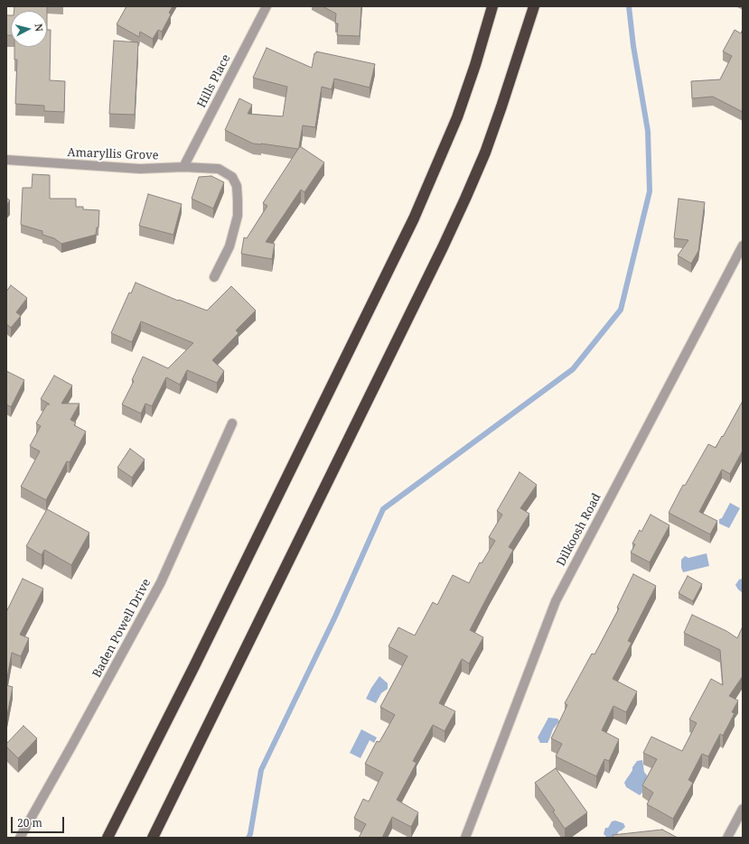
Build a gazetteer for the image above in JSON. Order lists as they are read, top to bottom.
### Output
{
  "streets": {
    "street": [
      "Hills Place",
      "Amaryllis Grove",
      "Dilkoosh Road",
      "Baden Powell Drive"
    ]
  },
  "crossings": [
    ["Hills Place", "Amaryllis Grove"]
  ],
  "scale_bar": "20 m",
  "north": "right"
}
